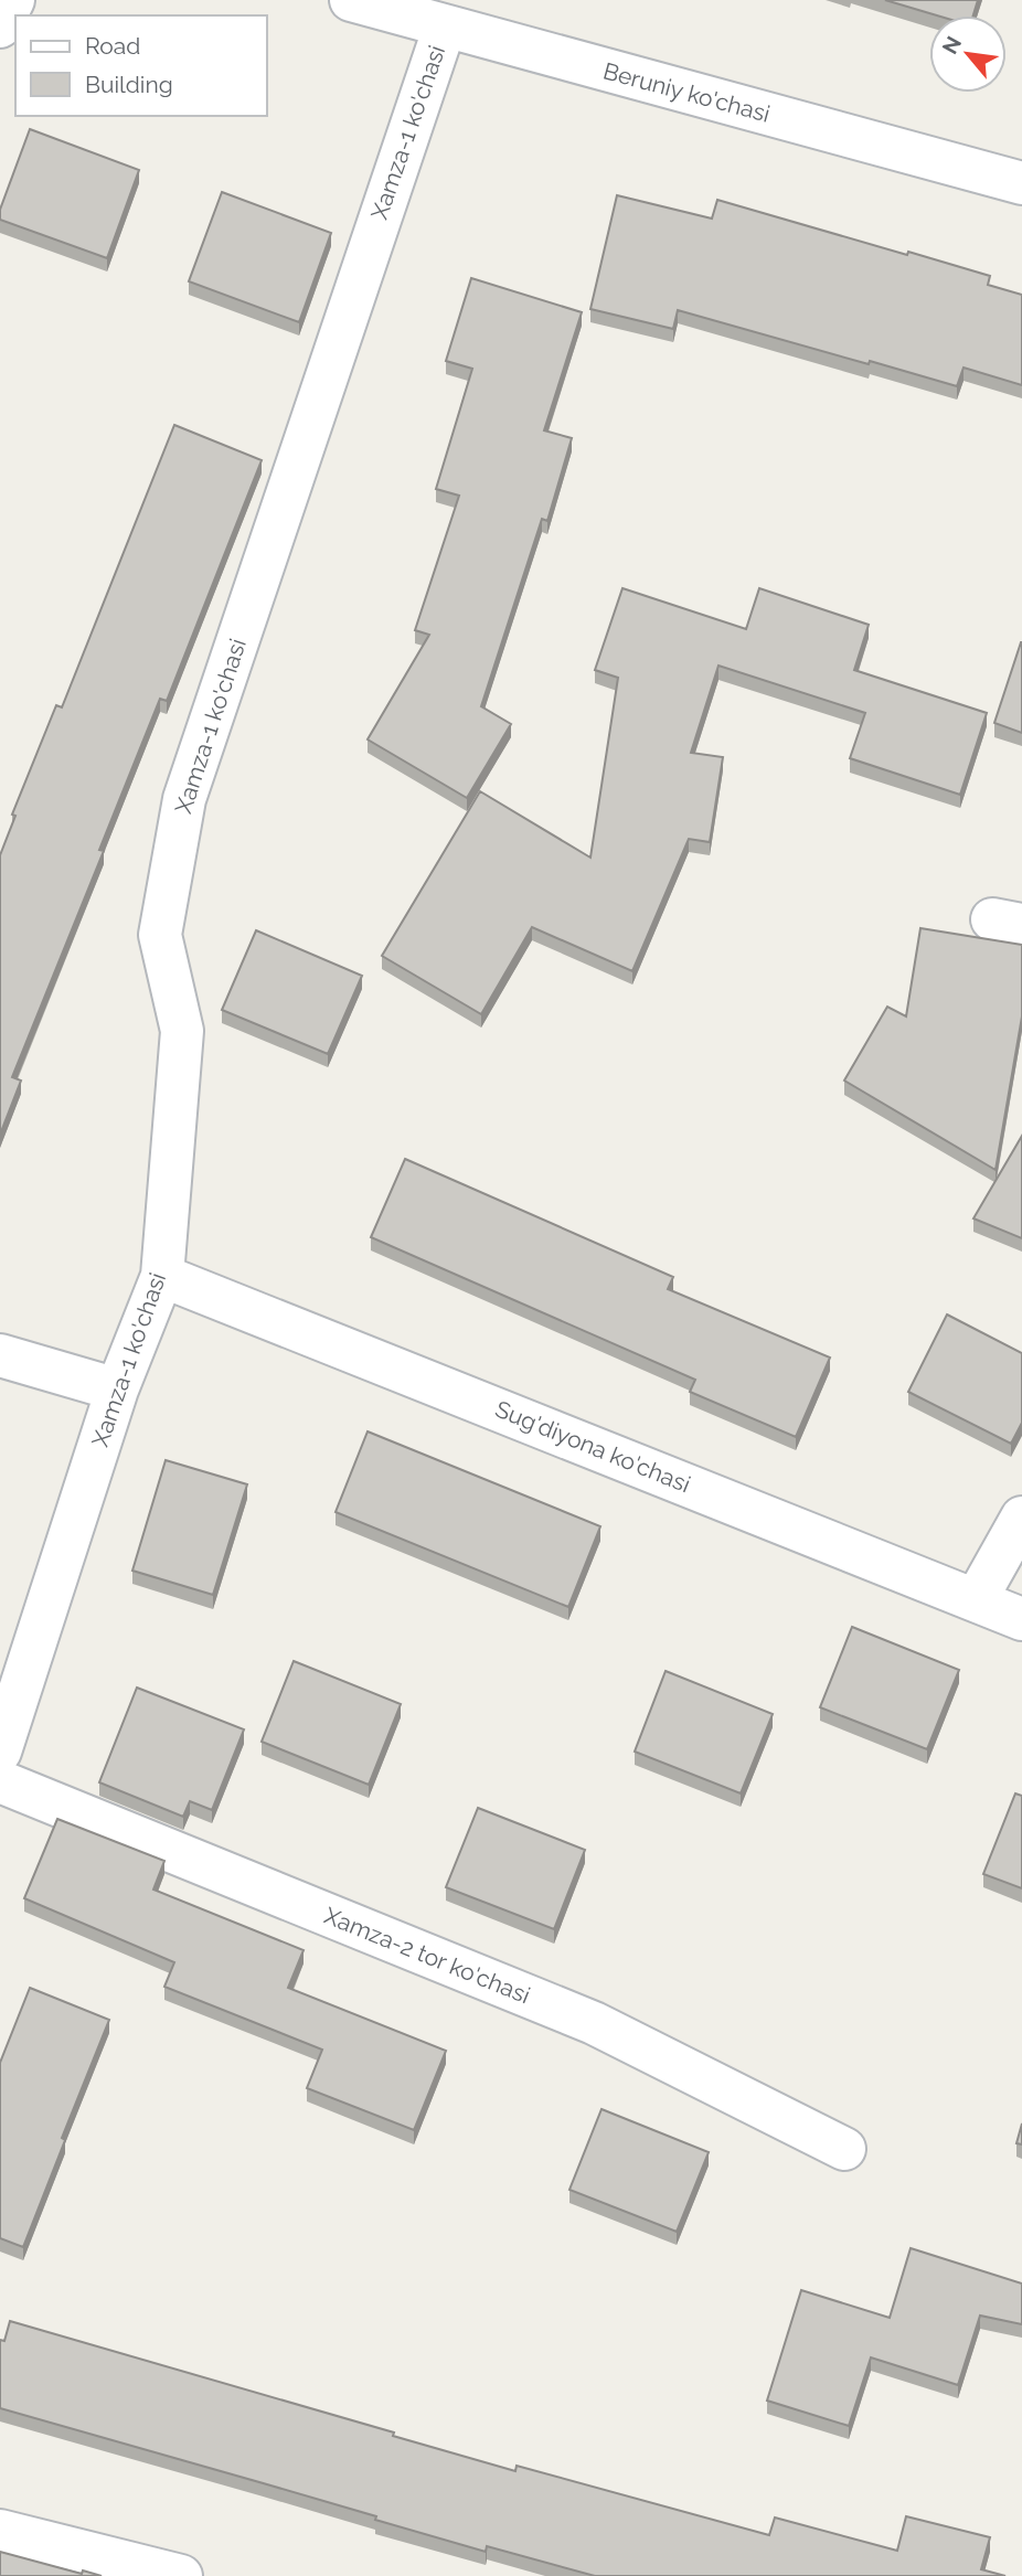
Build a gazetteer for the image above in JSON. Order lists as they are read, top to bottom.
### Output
{
  "streets": {
    "street": [
      "Beruniy ko'chasi",
      "Xamza-1 ko'chasi",
      "Sug'diyona ko'chasi",
      "Xamza-2 tor ko'chasi"
    ]
  },
  "crossings": [
    ["Beruniy ko'chasi", "Xamza-1 ko'chasi"],
    ["Xamza-1 ko'chasi", "Sug'diyona ko'chasi"]
  ],
  "legend": ["Road", "Building"],
  "north": "top left"
}
